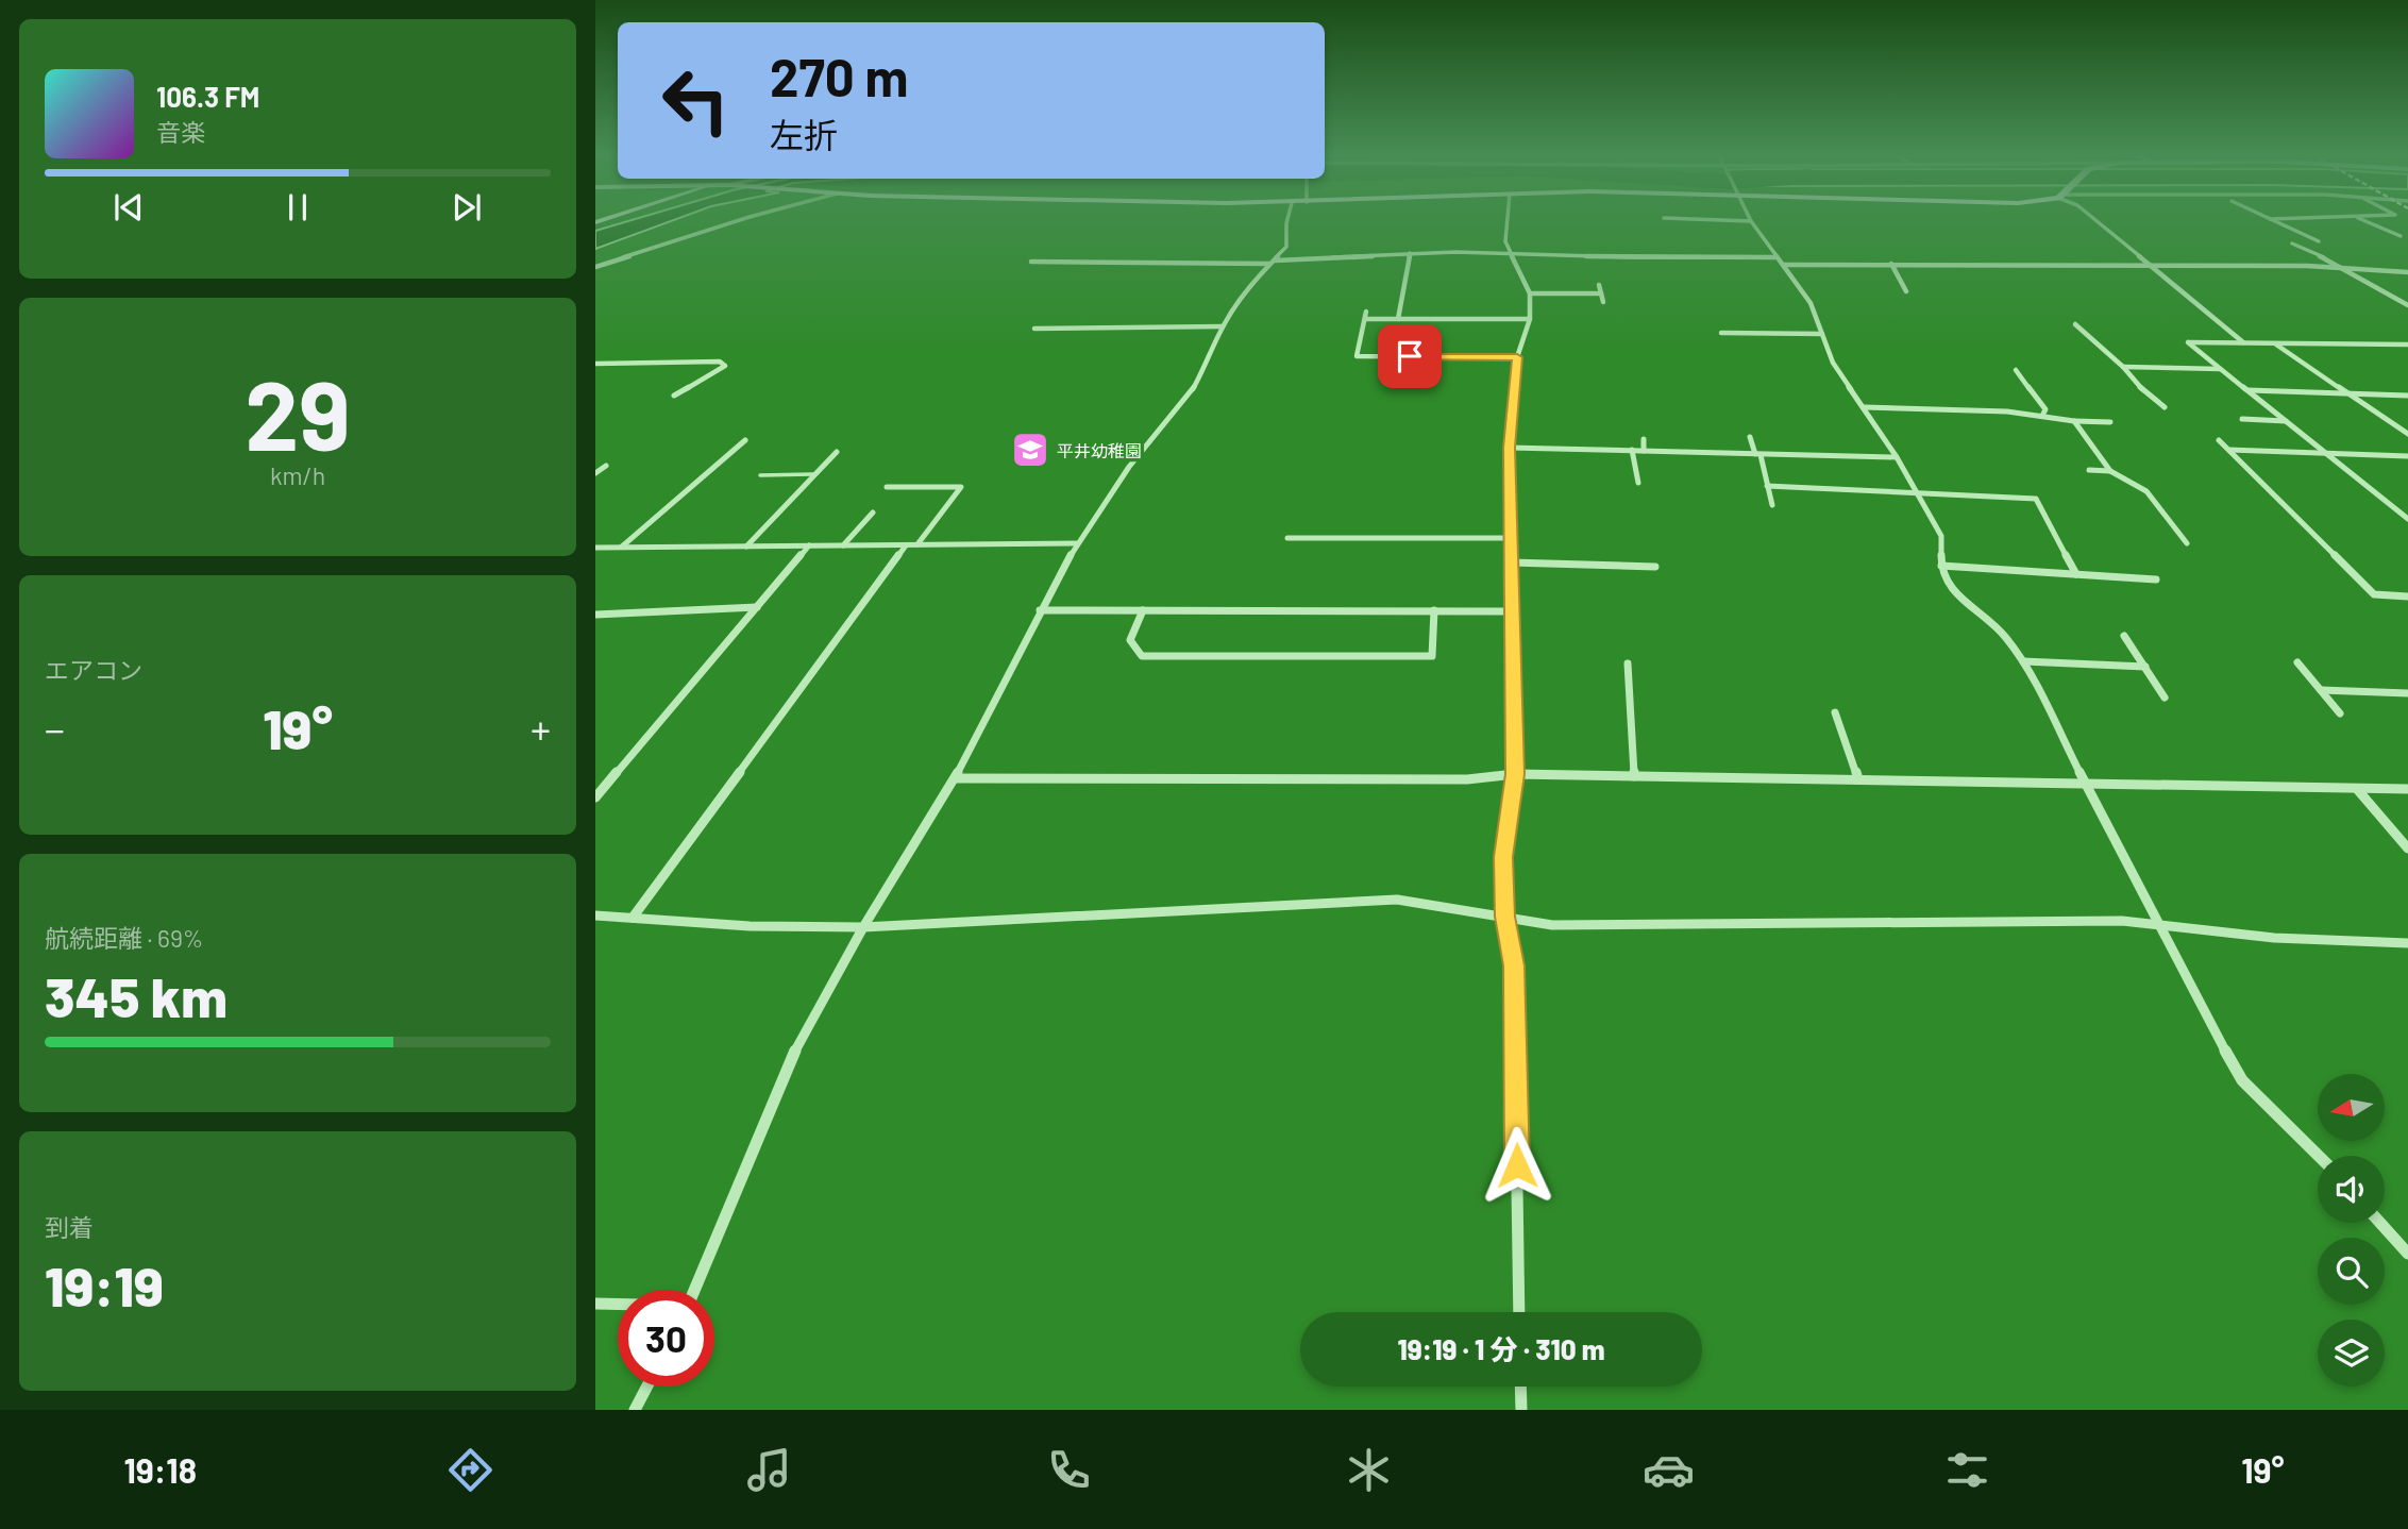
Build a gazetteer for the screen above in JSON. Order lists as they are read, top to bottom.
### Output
{
  "places": {
    "school or university": ["平井幼稚園"]
  },
  "north": "left",
  "page": {
    "turn": ["270 m", "左折"],
    "song": ["106.3 FM", "音楽"],
    "tile": [
      ["29", "km/h"],
      "エアコン",
      ["航続距離 · 69%", "345 km"],
      ["到着", "19:19"]
    ],
    "heat": ["−", "19°", "+"],
    "limit": "30",
    "trip": "19:19 · 1 分 · 310 m",
    "tabs": ["19:18", "19°"]
  }
}
